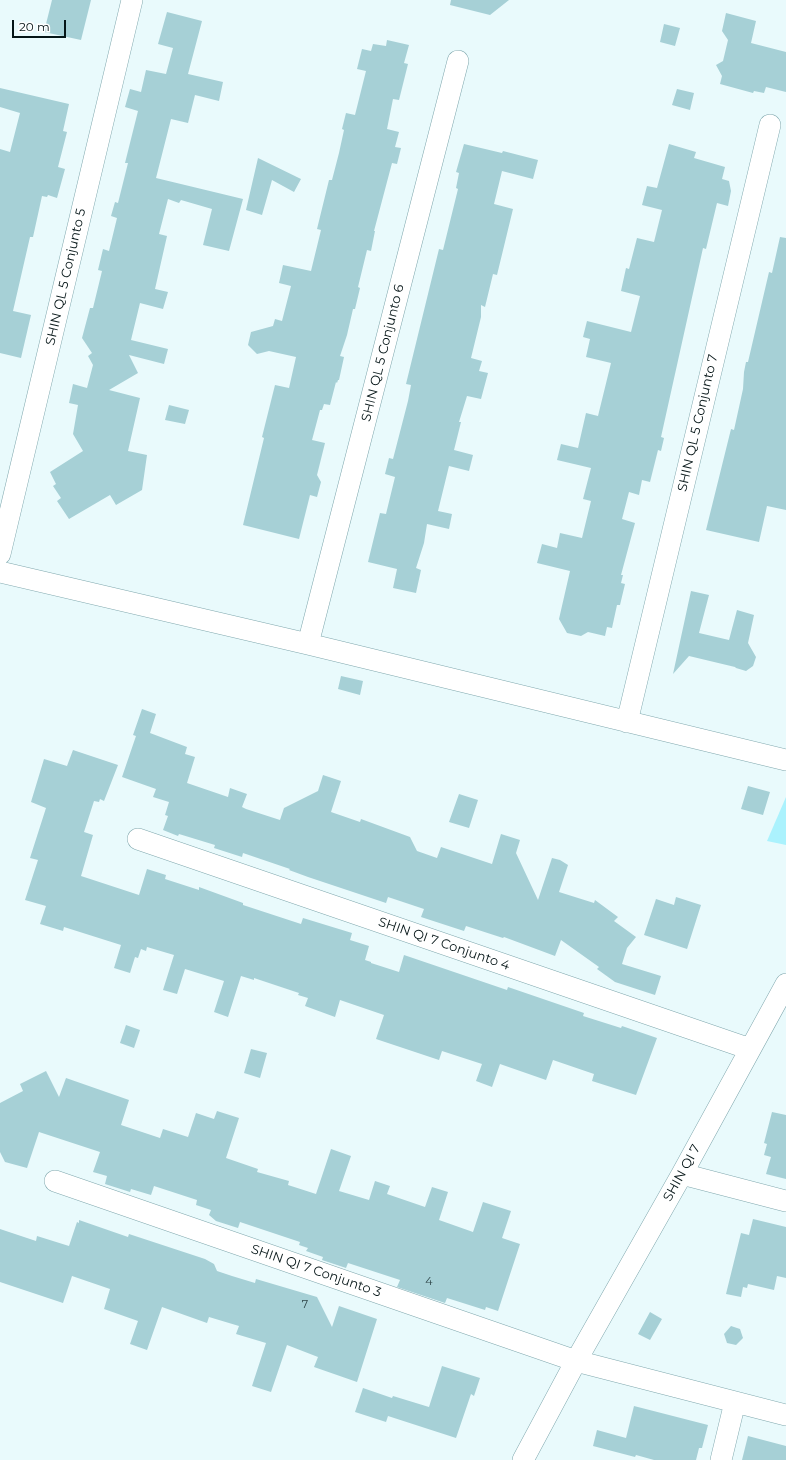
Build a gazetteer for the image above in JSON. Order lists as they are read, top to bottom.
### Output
{
  "streets": {
    "street": [
      "SHIN QL 5 Conjunto 5",
      "SHIN QL 5 Conjunto 6",
      "SHIN QL 5 Conjunto 7",
      "SHIN QI 7 Conjunto 4",
      "SHIN QI 7",
      "SHIN QI 7 Conjunto 3"
    ]
  },
  "crossings": [
    ["SHIN QI 7 Conjunto 4", "SHIN QI 7"],
    ["SHIN QI 7", "SHIN QI 7 Conjunto 3"]
  ],
  "house_numbers": ["4", "7"],
  "scale_bar": "20 m"
}
